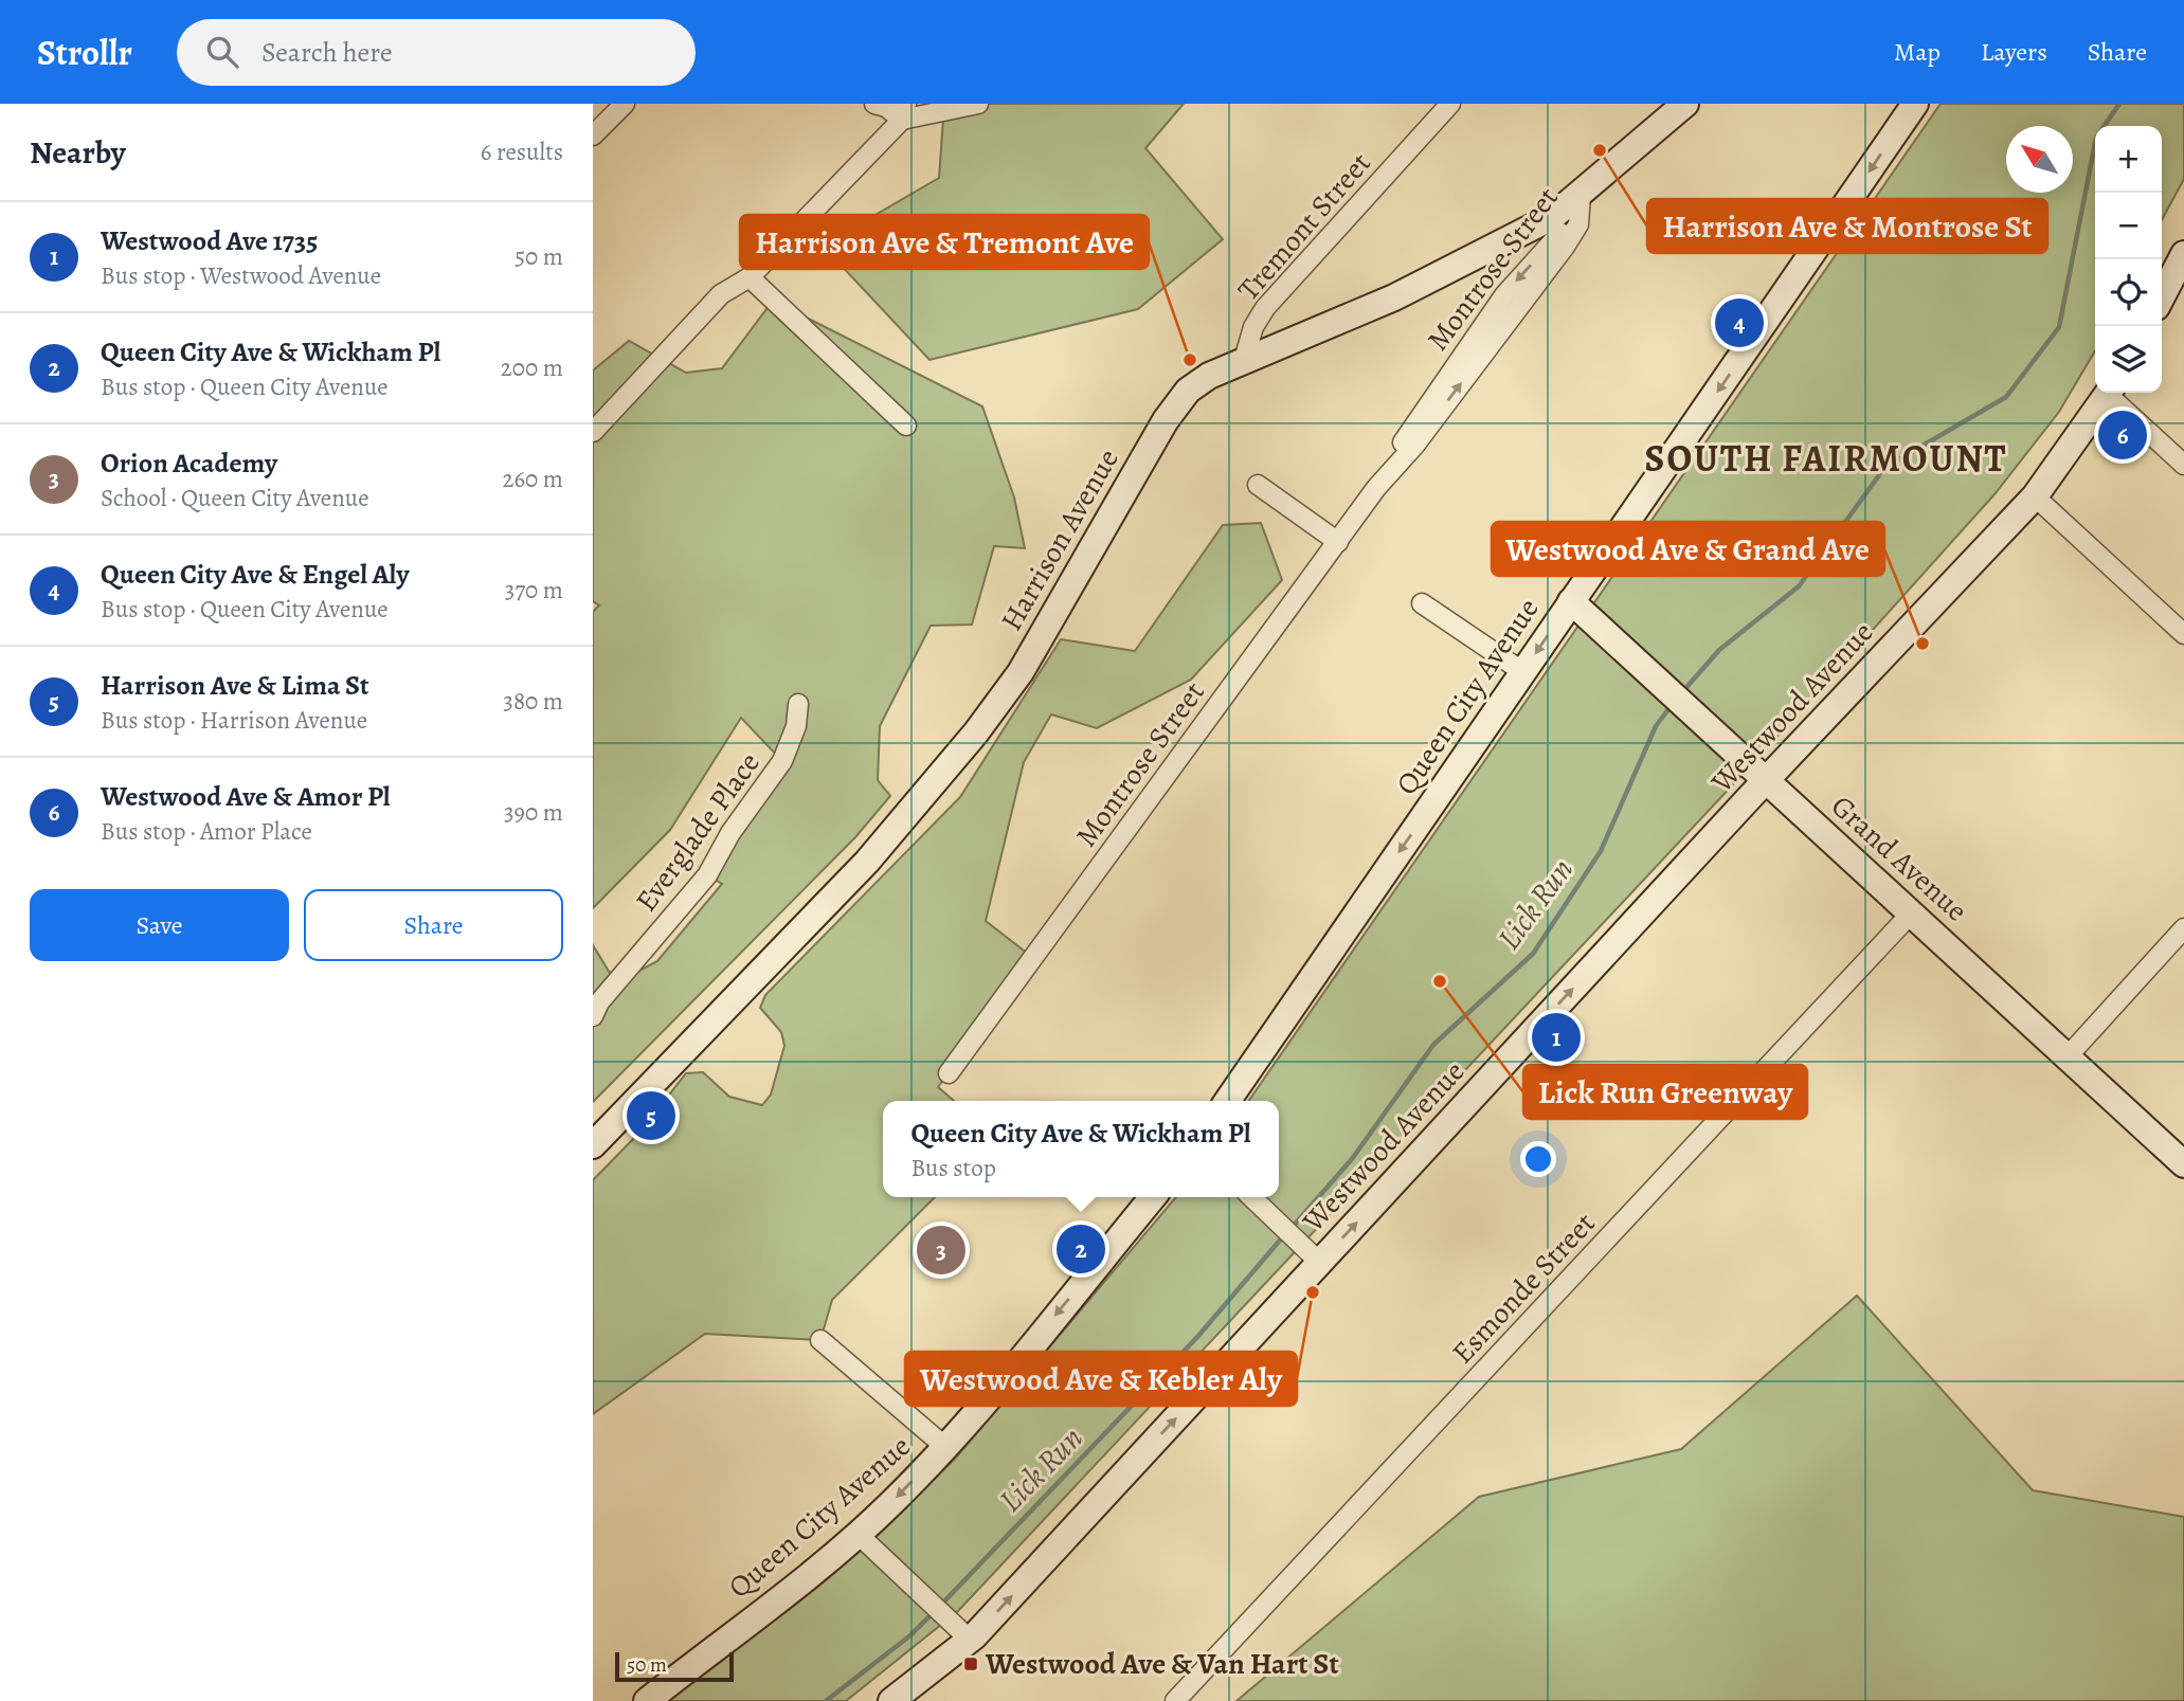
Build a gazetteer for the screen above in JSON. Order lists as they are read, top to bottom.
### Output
{
  "streets": {
    "main road": [
      "Harrison Avenue",
      "Queen City Avenue",
      "Westwood Avenue",
      "Grand Avenue"
    ],
    "street": [
      "Tremont Street",
      "Montrose Street",
      "Everglade Place",
      "Esmonde Street"
    ]
  },
  "crossings": [
    ["Tremont Street", "Harrison Avenue"],
    ["Montrose Street", "Harrison Avenue"],
    ["Queen City Avenue", "Grand Avenue"],
    ["Westwood Avenue", "Grand Avenue"],
    ["Grand Avenue", "Esmonde Street"]
  ],
  "one_way": ["Queen City Avenue", "Westwood Avenue"],
  "districts": ["SOUTH FAIRMOUNT"],
  "water": ["Lick Run"],
  "places": {
    "other": [
      "Harrison Ave & Montrose St",
      "Harrison Ave & Tremont Ave",
      "Westwood Ave & Grand Ave",
      "Lick Run Greenway",
      "Westwood Ave & Kebler Aly"
    ],
    "transit": ["Westwood Ave & Van Hart St"]
  },
  "scale_bar": "50 m",
  "north": "top left",
  "page": {
    "header": "Strollr",
    "search": "Search here",
    "nav": ["Map", "Layers", "Share"],
    "heading": ["Nearby", "6 results"],
    "map_buttons": ["+", "−"],
    "list": [
      {
        "mark": "1",
        "name": "Westwood Ave 1735",
        "note": "Bus stop · Westwood Avenue",
        "value": "50 m"
      },
      {
        "mark": "2",
        "name": "Queen City Ave & Wickham Pl",
        "note": "Bus stop · Queen City Avenue",
        "value": "200 m"
      },
      {
        "mark": "3",
        "name": "Orion Academy",
        "note": "School · Queen City Avenue",
        "value": "260 m"
      },
      {
        "mark": "4",
        "name": "Queen City Ave & Engel Aly",
        "note": "Bus stop · Queen City Avenue",
        "value": "370 m"
      },
      {
        "mark": "5",
        "name": "Harrison Ave & Lima St",
        "note": "Bus stop · Harrison Avenue",
        "value": "380 m"
      },
      {
        "mark": "6",
        "name": "Westwood Ave & Amor Pl",
        "note": "Bus stop · Amor Place",
        "value": "390 m"
      }
    ],
    "pins": [
      "4",
      "6",
      "1",
      "5",
      "2",
      "3"
    ],
    "buttons": ["Save", "Share"],
    "popup": ["Queen City Ave & Wickham Pl", "Bus stop"],
    "scale": "50 m"
  }
}
